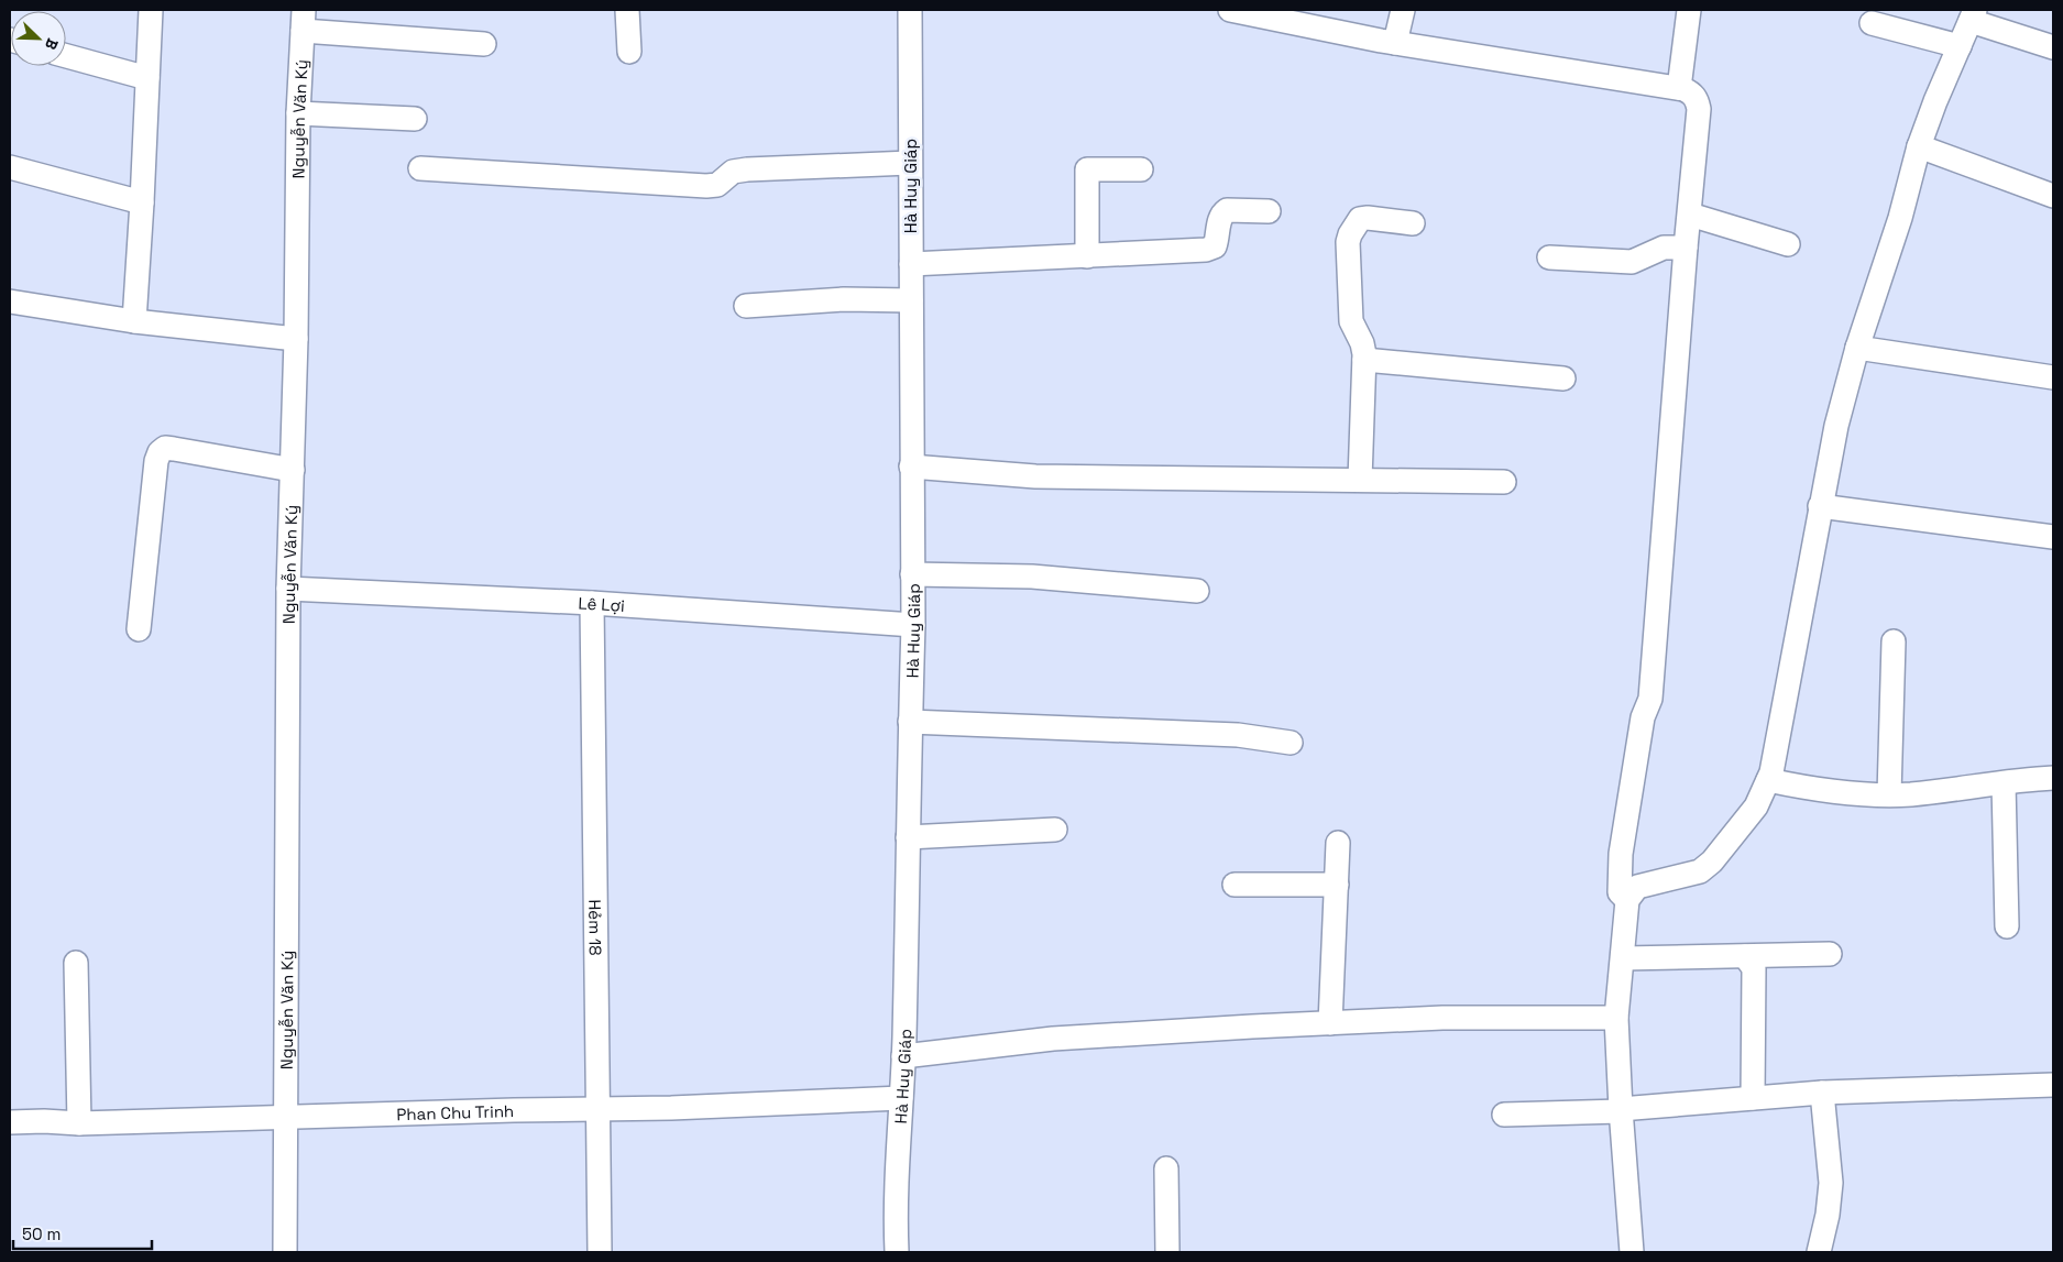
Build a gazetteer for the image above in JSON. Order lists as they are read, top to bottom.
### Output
{
  "streets": {
    "street": [
      "Nguyễn Văn Ký",
      "Hà Huy Giáp",
      "Lê Lợi",
      "Hẻm 18",
      "Phan Chu Trinh"
    ]
  },
  "crossings": [
    ["Nguyễn Văn Ký", "Lê Lợi"],
    ["Nguyễn Văn Ký", "Phan Chu Trinh"],
    ["Hà Huy Giáp", "Lê Lợi"],
    ["Hà Huy Giáp", "Phan Chu Trinh"],
    ["Lê Lợi", "Hẻm 18"],
    ["Hẻm 18", "Phan Chu Trinh"]
  ],
  "scale_bar": "50 m",
  "north": "bottom right"
}
